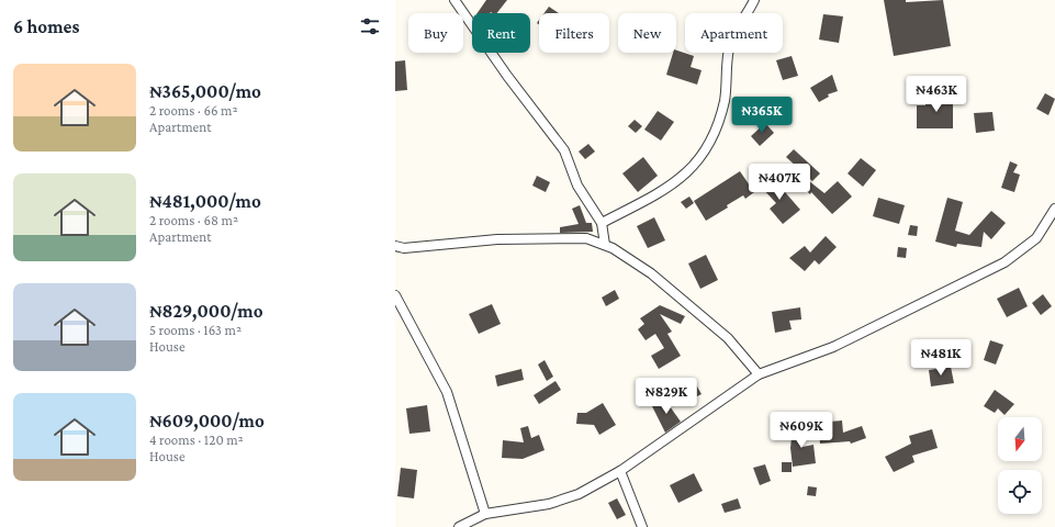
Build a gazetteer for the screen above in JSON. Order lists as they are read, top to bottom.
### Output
{
  "north": "bottom",
  "page": {
    "heading": "6 homes",
    "chip": [
      "Buy",
      "Rent",
      "Filters",
      "New",
      "Apartment"
    ],
    "list": [
      {
        "name": "₦365,000/mo",
        "note": "2 rooms · 66 m² · Apartment"
      },
      {
        "name": "₦481,000/mo",
        "note": "2 rooms · 68 m² · Apartment"
      },
      {
        "name": "₦829,000/mo",
        "note": "5 rooms · 163 m² · House"
      },
      {
        "name": "₦609,000/mo",
        "note": "4 rooms · 120 m² · House"
      }
    ],
    "price": [
      "₦463K",
      "₦365K",
      "₦407K",
      "₦481K",
      "₦829K",
      "₦609K"
    ]
  }
}
